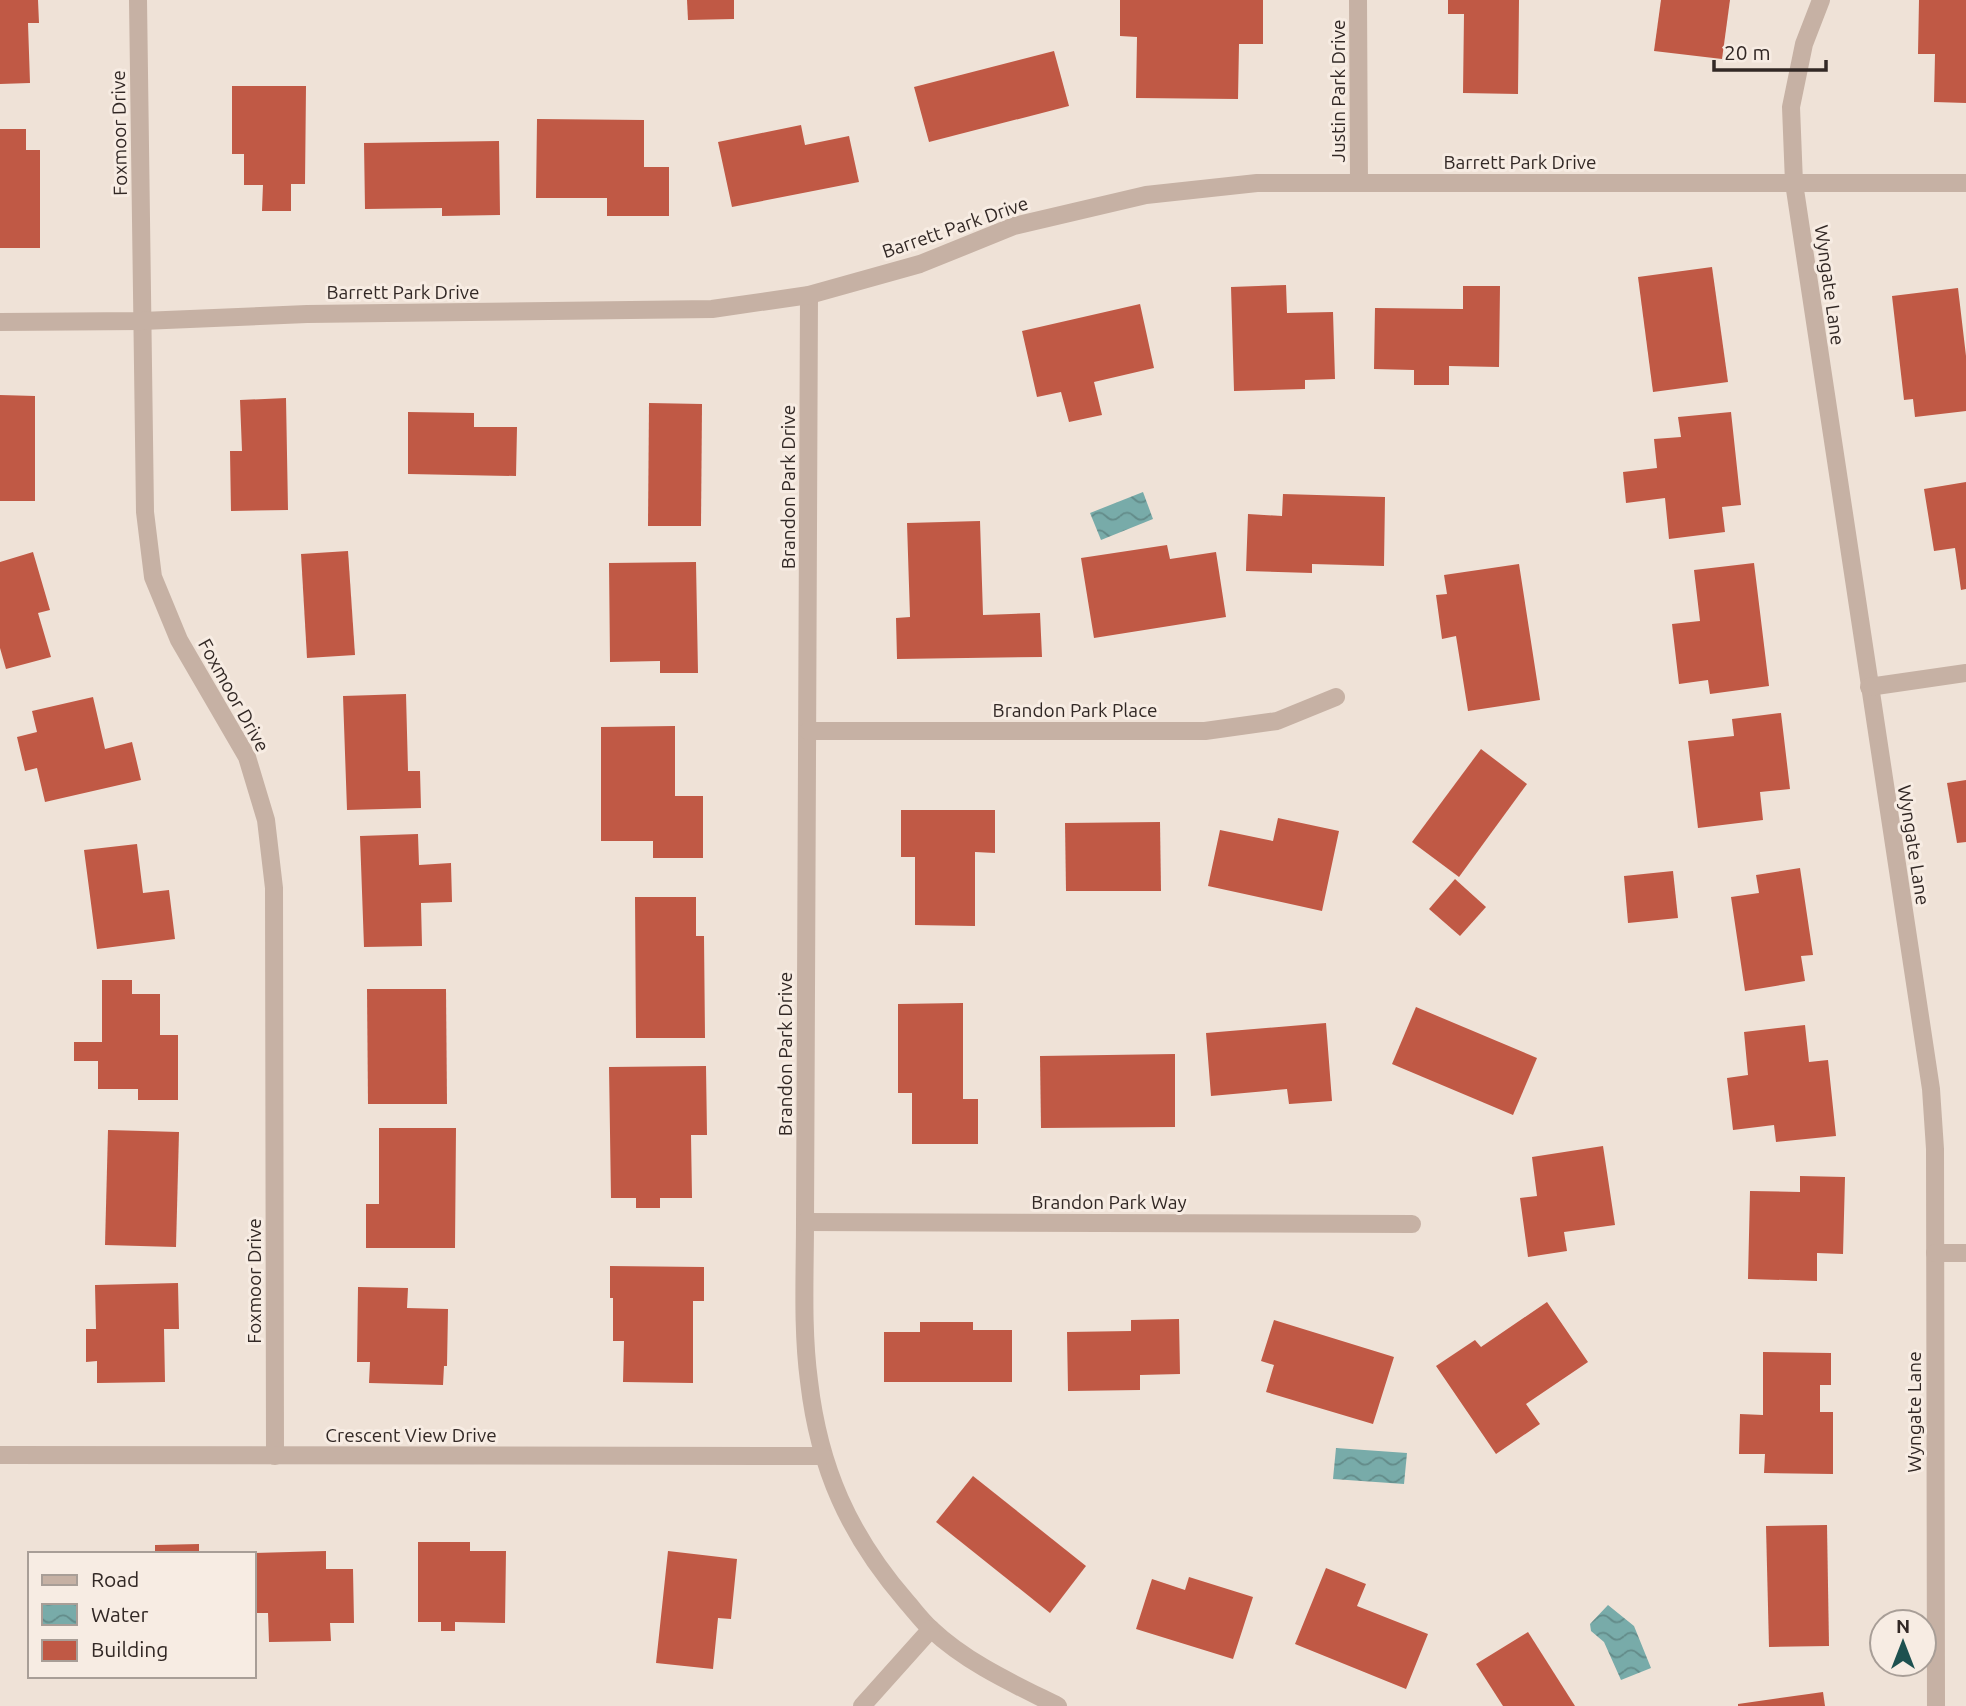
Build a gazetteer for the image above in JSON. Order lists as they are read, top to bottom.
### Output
{
  "streets": {
    "street": [
      "Justin Park Drive",
      "Foxmoor Drive",
      "Barrett Park Drive",
      "Wyngate Lane",
      "Brandon Park Drive",
      "Brandon Park Place",
      "Brandon Park Way",
      "Crescent View Drive"
    ]
  },
  "crossings": [
    ["Justin Park Drive", "Barrett Park Drive"],
    ["Foxmoor Drive", "Barrett Park Drive"],
    ["Foxmoor Drive", "Crescent View Drive"],
    ["Barrett Park Drive", "Wyngate Lane"],
    ["Barrett Park Drive", "Brandon Park Drive"],
    ["Brandon Park Drive", "Brandon Park Place"],
    ["Brandon Park Drive", "Brandon Park Way"],
    ["Brandon Park Drive", "Crescent View Drive"]
  ],
  "legend": ["Road", "Water", "Building"],
  "scale_bar": "20 m",
  "north": "top"
}
